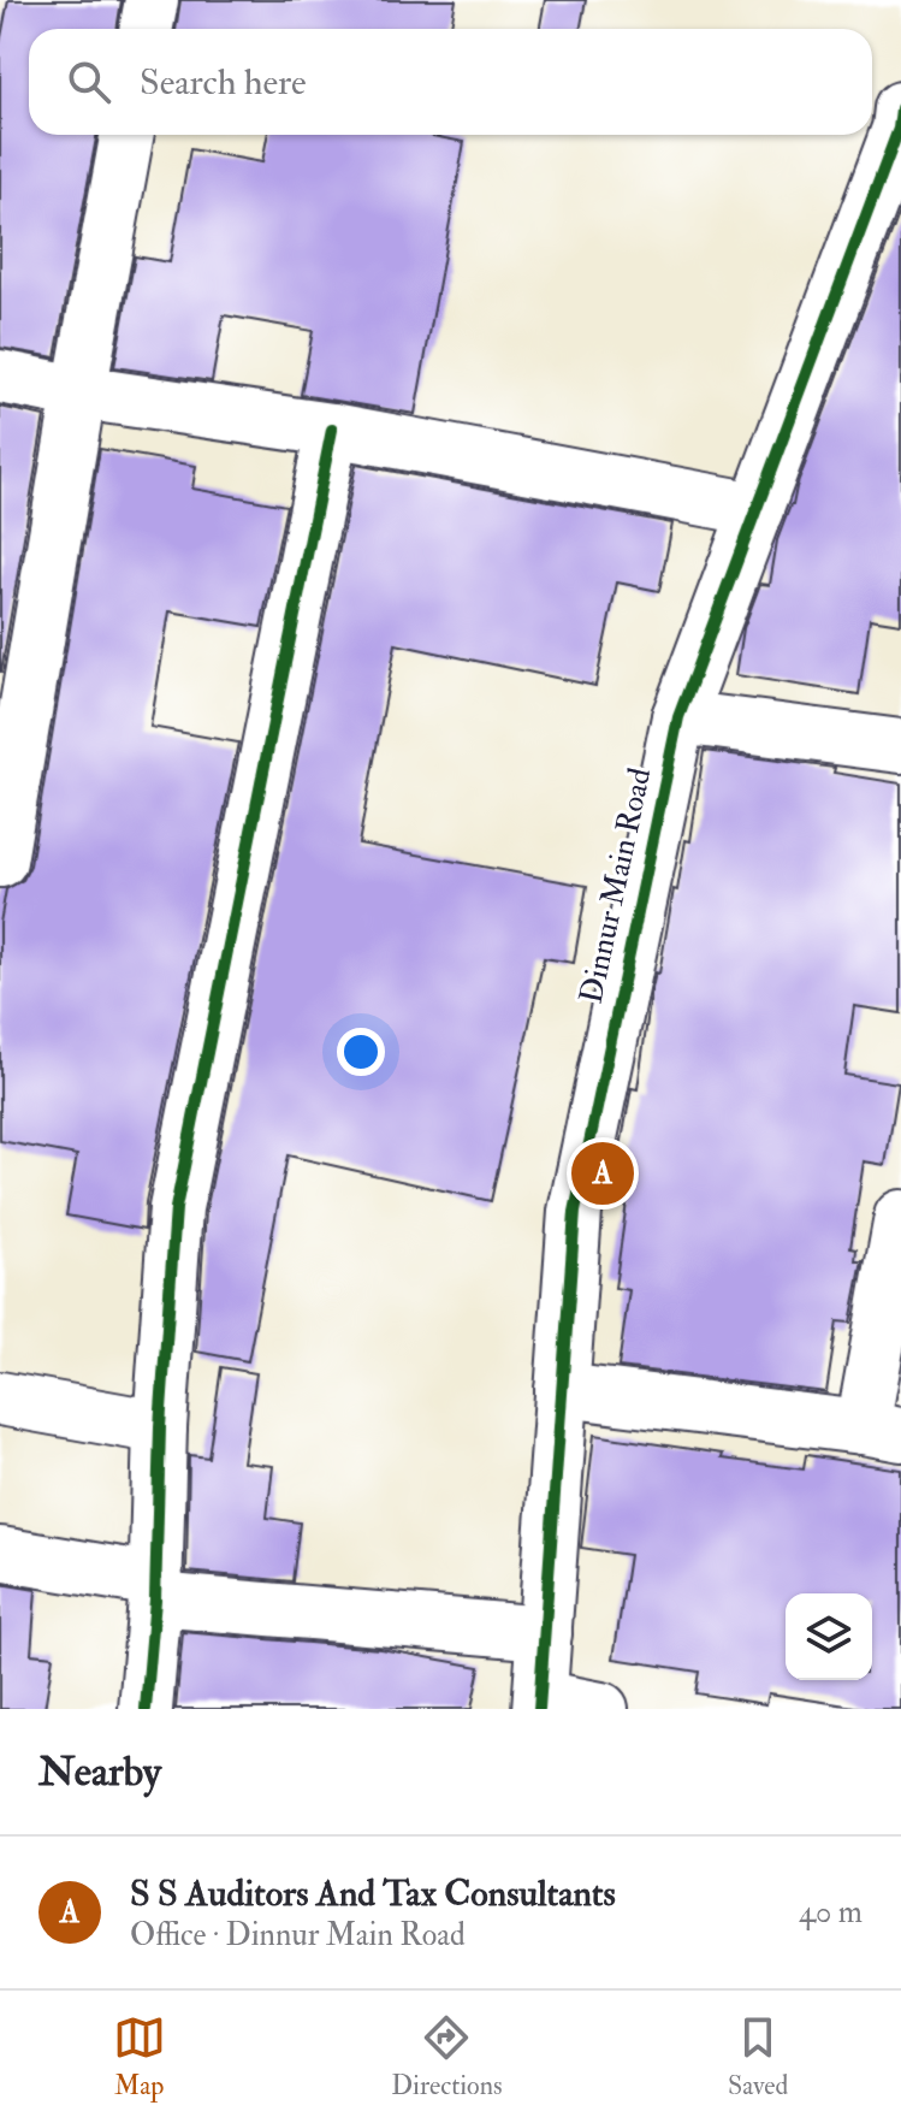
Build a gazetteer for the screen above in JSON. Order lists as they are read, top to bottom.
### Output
{
  "streets": {
    "street": ["Dinnur Main Road"]
  },
  "page": {
    "search": "Search here",
    "pins": "A",
    "heading": "Nearby",
    "list": [
      {
        "mark": "A",
        "name": "S S Auditors And Tax Consultants",
        "note": "Office · Dinnur Main Road",
        "value": "40 m"
      }
    ],
    "nav": ["Map", "Directions", "Saved"]
  }
}
